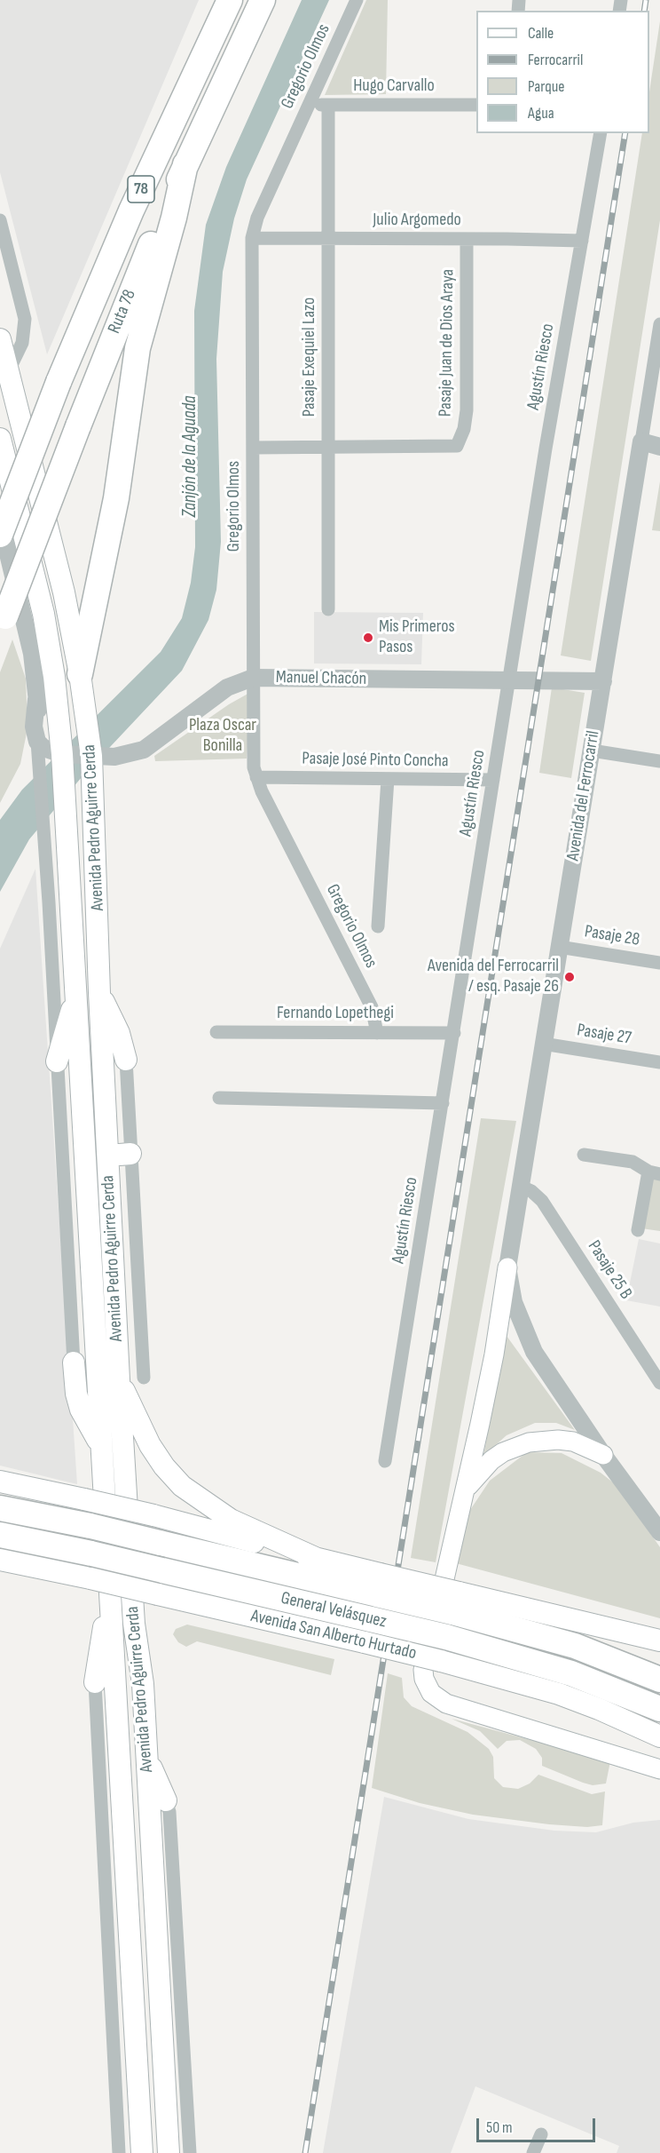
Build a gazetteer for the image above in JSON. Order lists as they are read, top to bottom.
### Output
{
  "streets": {
    "highway": ["78", "Ruta 78", "General Velásquez"],
    "main road": ["Avenida Pedro Aguirre Cerda"],
    "street": [
      "Gregorio Olmos",
      "Hugo Carvallo",
      "Julio Argomedo",
      "Pasaje Juan de Dios Araya",
      "Pasaje Exequiel Lazo",
      "Agustín Riesco",
      "Manuel Chacón",
      "Pasaje José Pinto Concha",
      "Avenida del Ferrocarril",
      "Pasaje 28",
      "Fernando Lopethegi",
      "Pasaje 27",
      "Pasaje 25 B"
    ]
  },
  "crossings": [
    ["Gregorio Olmos", "Hugo Carvallo"],
    ["Gregorio Olmos", "Julio Argomedo"],
    ["Gregorio Olmos", "Manuel Chacón"],
    ["Gregorio Olmos", "Pasaje José Pinto Concha"],
    ["Gregorio Olmos", "Fernando Lopethegi"],
    ["Hugo Carvallo", "Pasaje Exequiel Lazo"],
    ["Julio Argomedo", "Pasaje Juan de Dios Araya"],
    ["Julio Argomedo", "Pasaje Exequiel Lazo"],
    ["Julio Argomedo", "Agustín Riesco"],
    ["Pasaje Juan de Dios Araya", "Pasaje Exequiel Lazo"],
    ["Agustín Riesco", "Manuel Chacón"],
    ["Agustín Riesco", "Pasaje José Pinto Concha"],
    ["Agustín Riesco", "Fernando Lopethegi"],
    ["Manuel Chacón", "Avenida del Ferrocarril"],
    ["Manuel Chacón", "Avenida Pedro Aguirre Cerda"],
    ["Avenida del Ferrocarril", "Pasaje 28"],
    ["Avenida del Ferrocarril", "Pasaje 27"],
    ["Avenida del Ferrocarril", "Pasaje 25 B"]
  ],
  "water": ["Zanjón de la Aguada"],
  "parks": ["Plaza Oscar Bonilla"],
  "places": ["Mis Primeros Pasos", "Avenida del Ferrocarril / esq. Pasaje 26"],
  "legend": [
    "Calle",
    "Ferrocarril",
    "Parque",
    "Agua"
  ],
  "scale_bar": "50 m"
}
